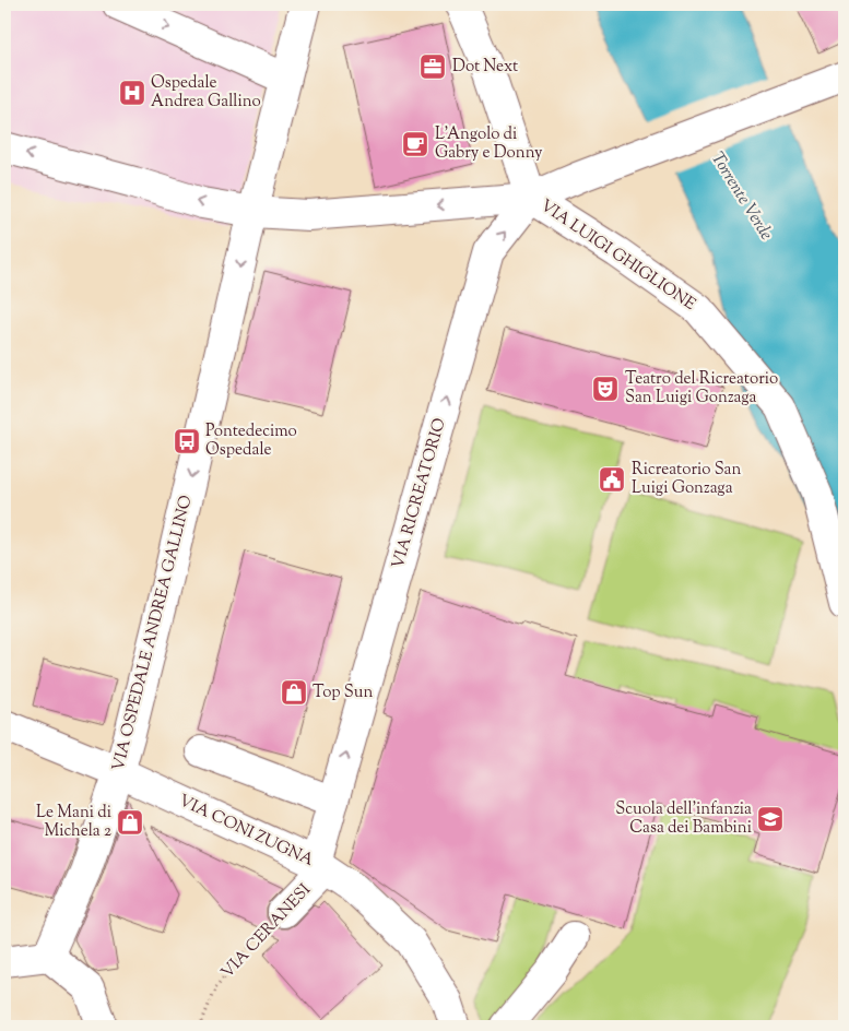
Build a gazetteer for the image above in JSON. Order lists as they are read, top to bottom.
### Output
{
  "streets": {
    "street": [
      "VIA LUIGI GHIGLIONE",
      "VIA RICREATORIO",
      "VIA OSPEDALE ANDREA GALLINO",
      "VIA CONI ZUGNA",
      "VIA CERANESI"
    ]
  },
  "crossings": [
    ["VIA LUIGI GHIGLIONE", "VIA RICREATORIO"],
    ["VIA RICREATORIO", "VIA CONI ZUGNA"],
    ["VIA RICREATORIO", "VIA CERANESI"],
    ["VIA OSPEDALE ANDREA GALLINO", "VIA CONI ZUGNA"],
    ["VIA CONI ZUGNA", "VIA CERANESI"]
  ],
  "one_way": ["VIA RICREATORIO", "VIA OSPEDALE ANDREA GALLINO"],
  "water": ["Torrente Verde"],
  "places": {
    "office": ["Dot Next"],
    "hospital": ["Ospedale Andrea Gallino"],
    "cafe": ["L'Angolo di Gabry e Donny"],
    "theatre": ["Teatro del Ricreatorio San Luigi Gonzaga"],
    "bus stop": ["Pontedecimo Ospedale"],
    "public building": ["Ricreatorio San Luigi Gonzaga"],
    "shop": ["Top Sun", "Le Mani di Michela 2"],
    "school or university": ["Scuola dell'infanzia Casa dei Bambini"]
  }
}
